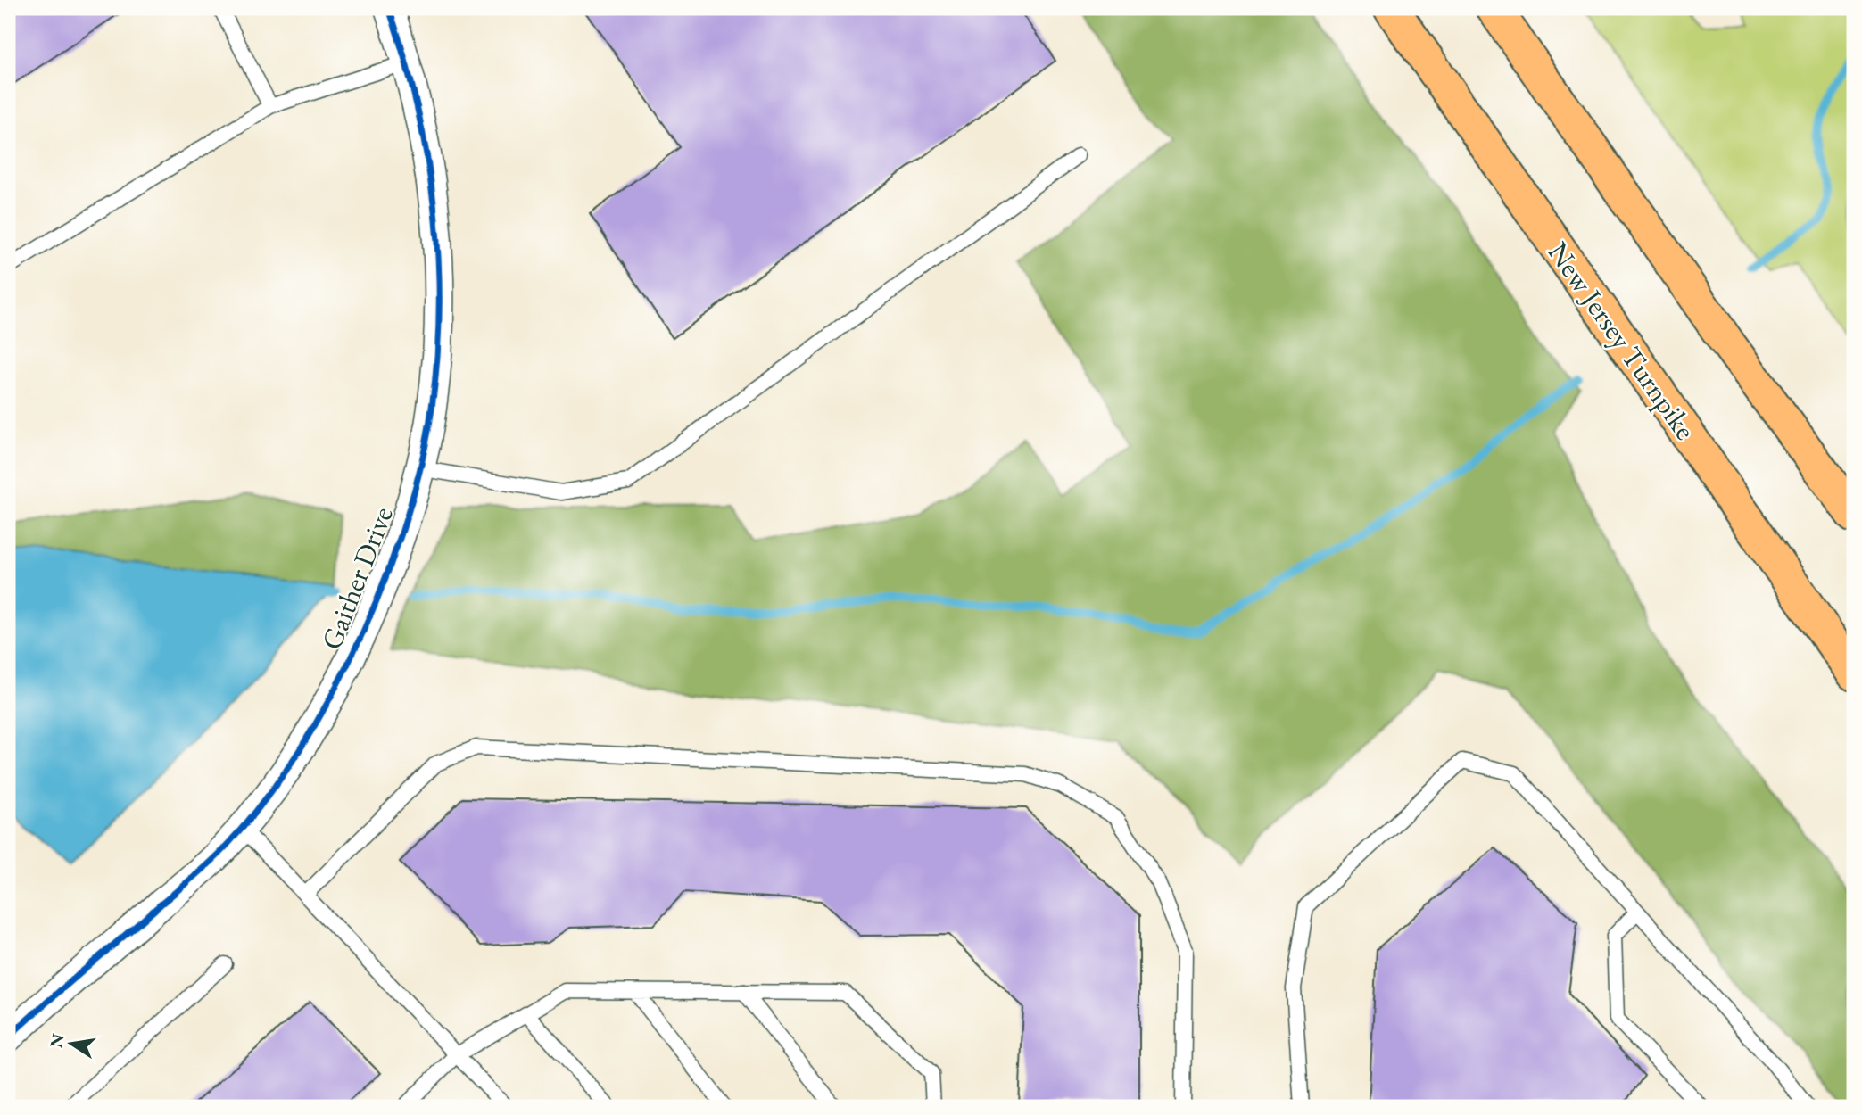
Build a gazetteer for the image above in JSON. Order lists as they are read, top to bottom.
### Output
{
  "streets": {
    "highway": ["New Jersey Turnpike"],
    "street": ["Gaither Drive"]
  },
  "north": "left"
}
